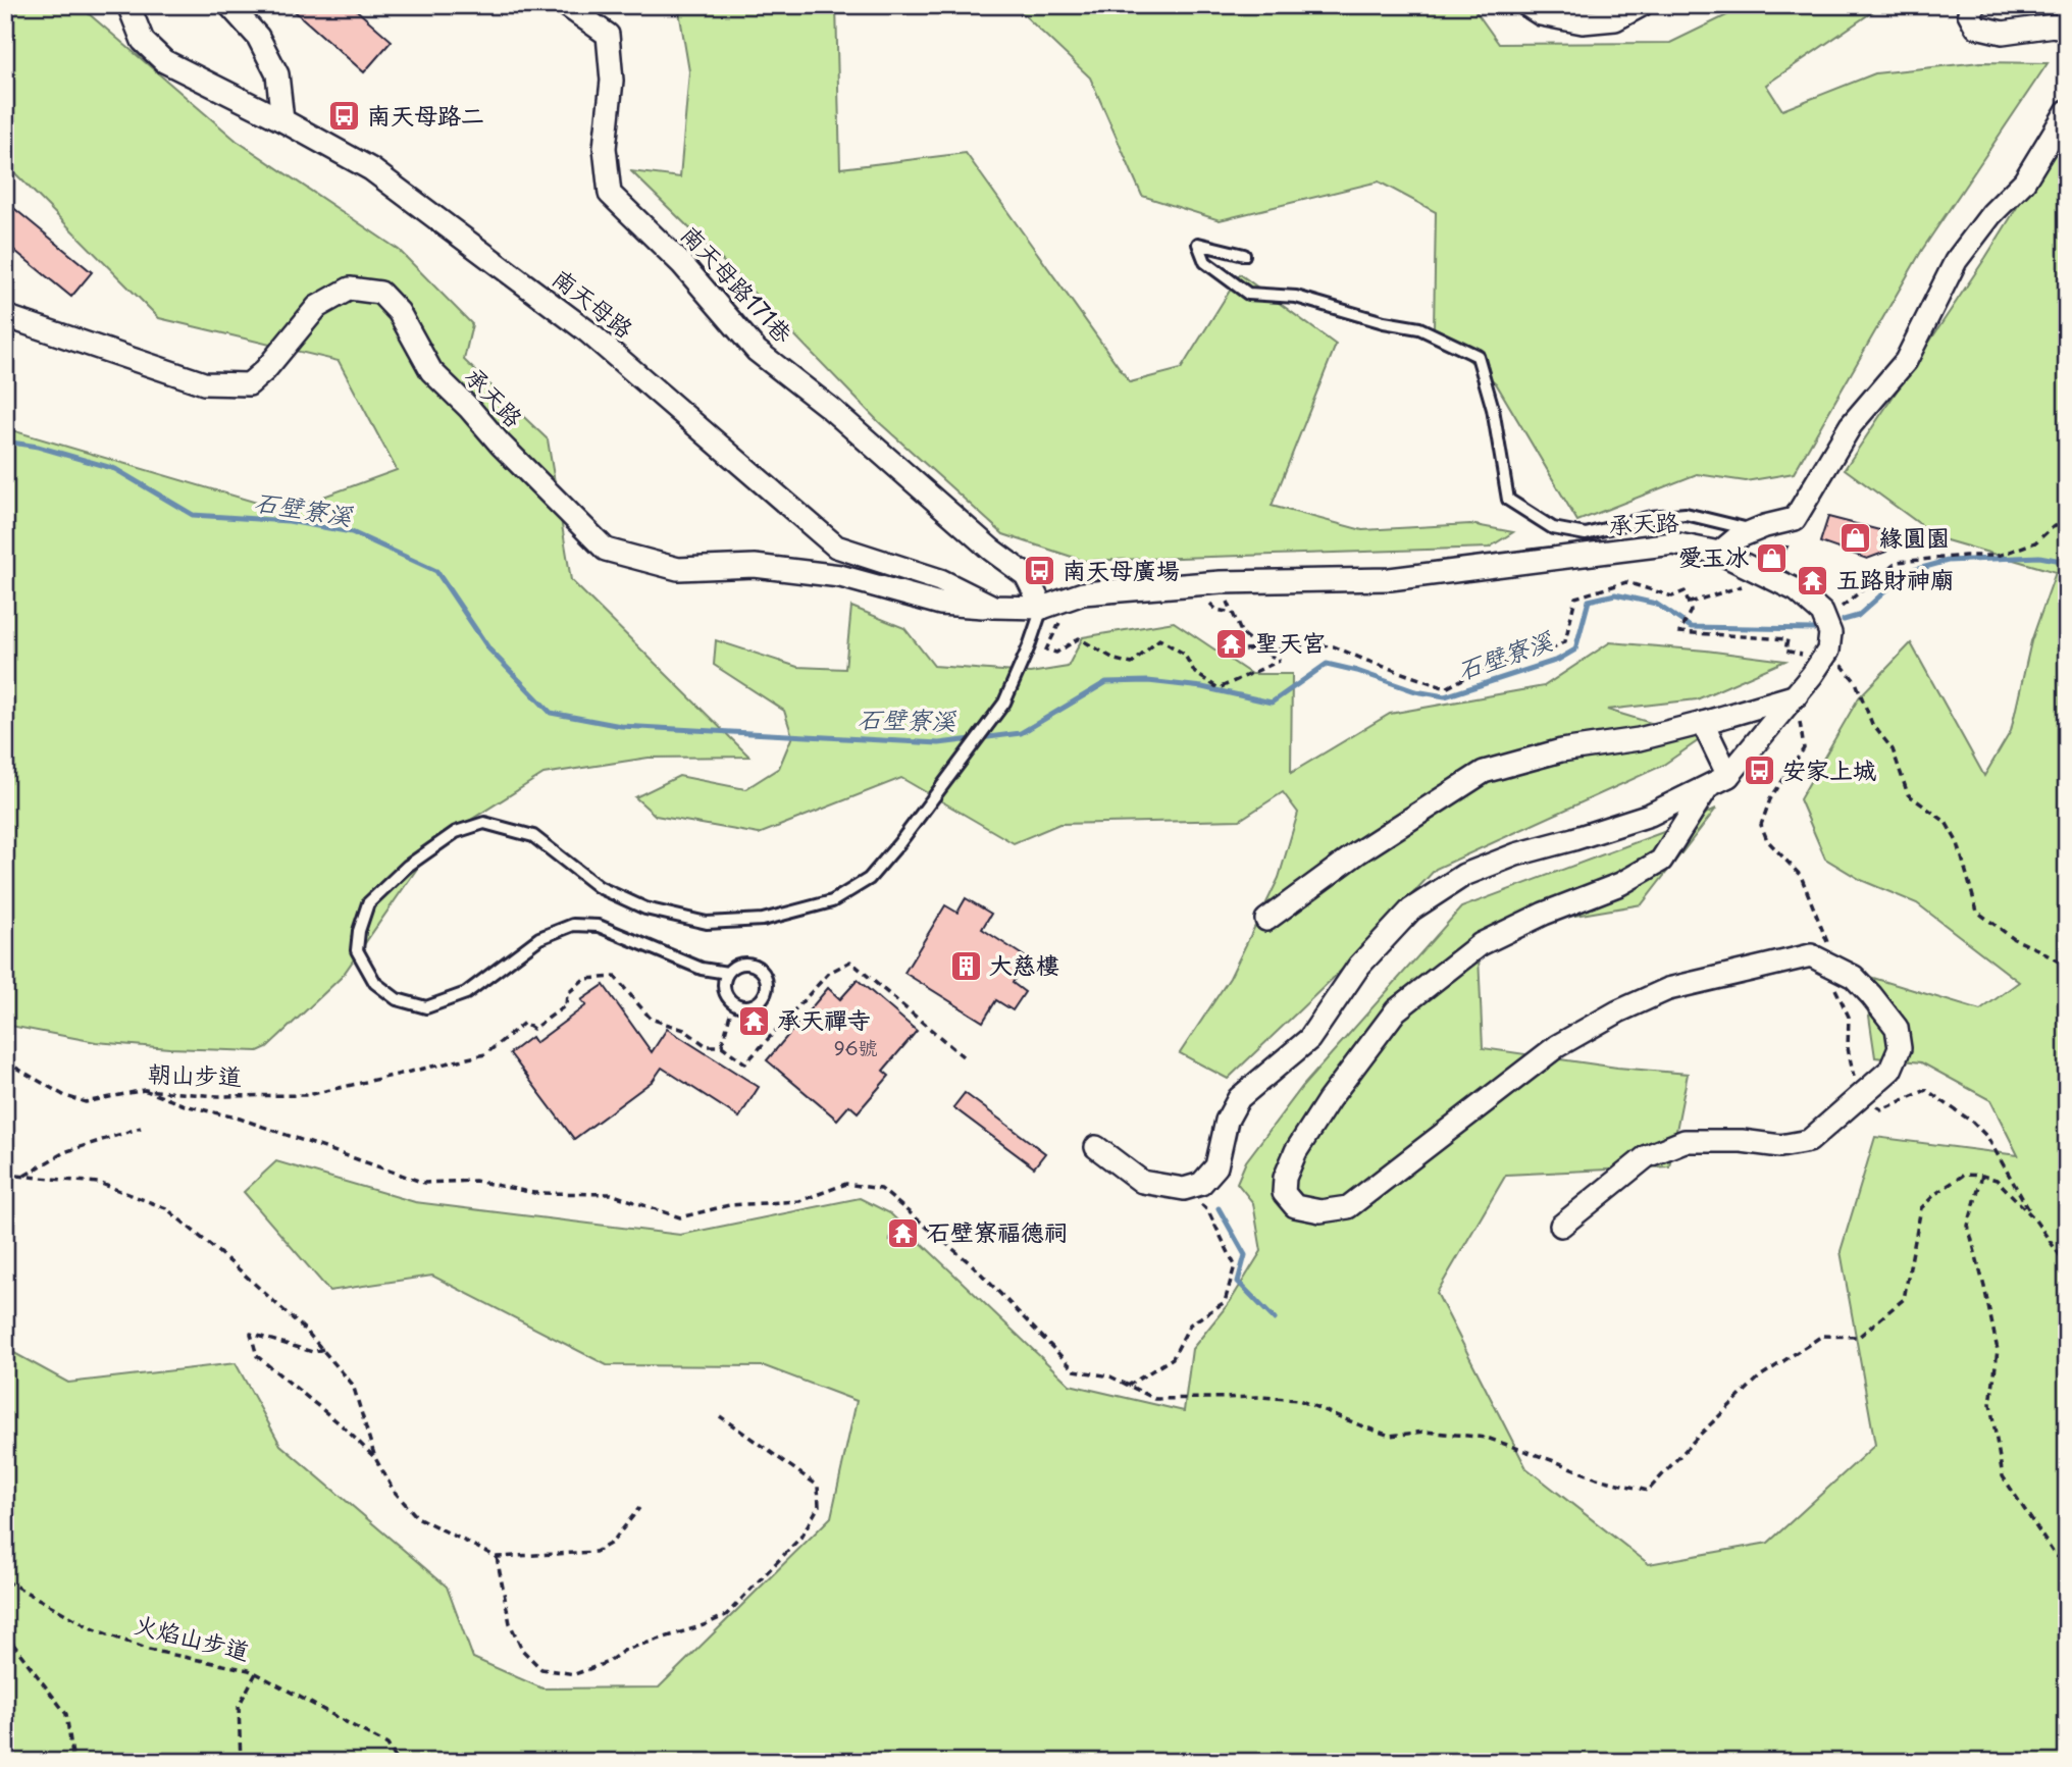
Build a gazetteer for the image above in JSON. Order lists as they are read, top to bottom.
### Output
{
  "streets": {
    "street": ["南天母路171巷", "南天母路", "承天路"],
    "path": ["朝山步道", "火焰山步道"]
  },
  "crossings": [
    ["南天母路171巷", "南天母路"],
    ["南天母路171巷", "承天路"],
    ["南天母路", "承天路"]
  ],
  "water": ["石壁寮溪"],
  "places": {
    "bus stop": ["南天母路二", "南天母廣場", "安家上城"],
    "shop": ["緣圓園", "愛玉冰"],
    "temple": [
      "五路財神廟",
      "聖天宮",
      "承天禪寺",
      "石壁寮福德祠"
    ],
    "building": ["大慈樓"]
  },
  "house_numbers": ["96號"]
}
